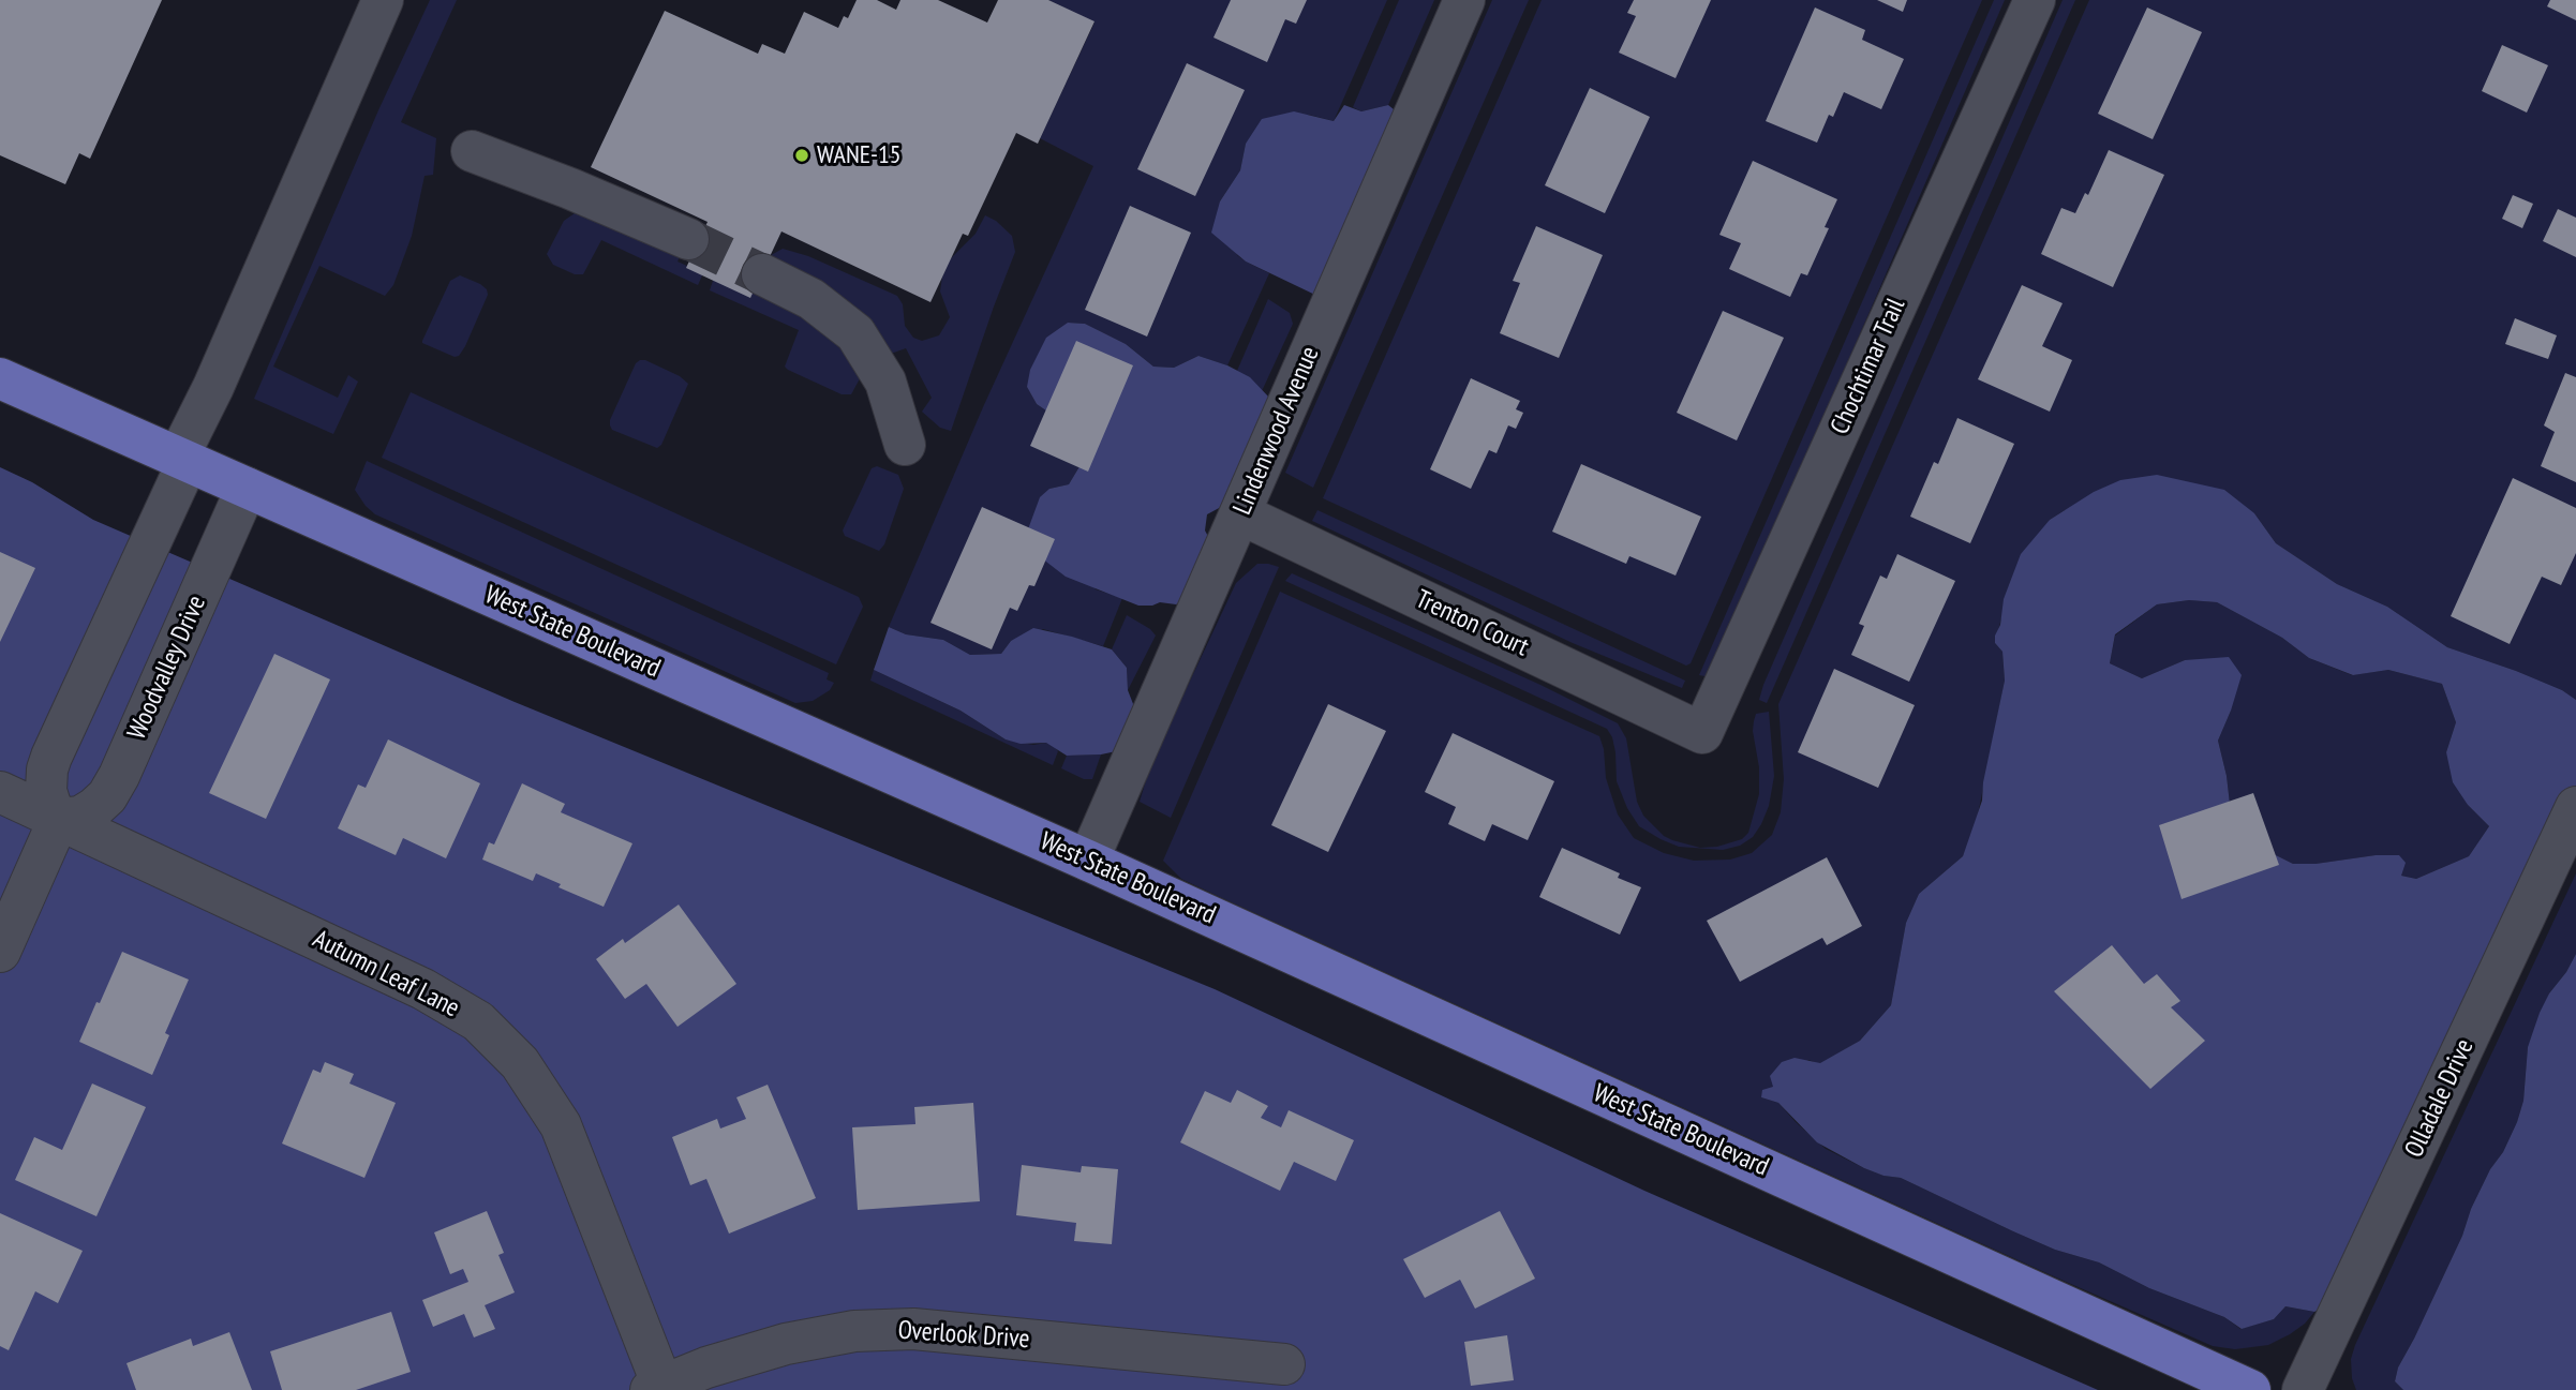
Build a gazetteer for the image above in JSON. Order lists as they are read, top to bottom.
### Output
{
  "streets": {
    "main road": ["West State Boulevard"],
    "street": [
      "Chochtimar Trail",
      "Lindenwood Avenue",
      "Trenton Court",
      "Woodvalley Drive",
      "Autumn Leaf Lane",
      "Olladale Drive",
      "Overlook Drive"
    ]
  },
  "crossings": [
    ["Chochtimar Trail", "Trenton Court"],
    ["Lindenwood Avenue", "Trenton Court"],
    ["Lindenwood Avenue", "West State Boulevard"],
    ["West State Boulevard", "Woodvalley Drive"],
    ["Woodvalley Drive", "Autumn Leaf Lane"],
    ["Autumn Leaf Lane", "Overlook Drive"]
  ],
  "places": ["WANE-15"]
}
